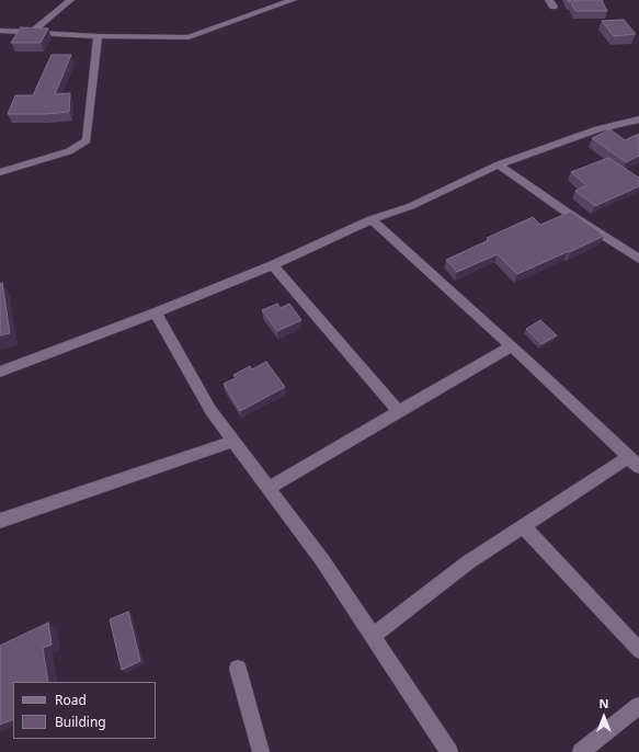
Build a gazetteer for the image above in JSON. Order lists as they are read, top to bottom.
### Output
{
  "legend": ["Road", "Building"],
  "north": "top"
}
